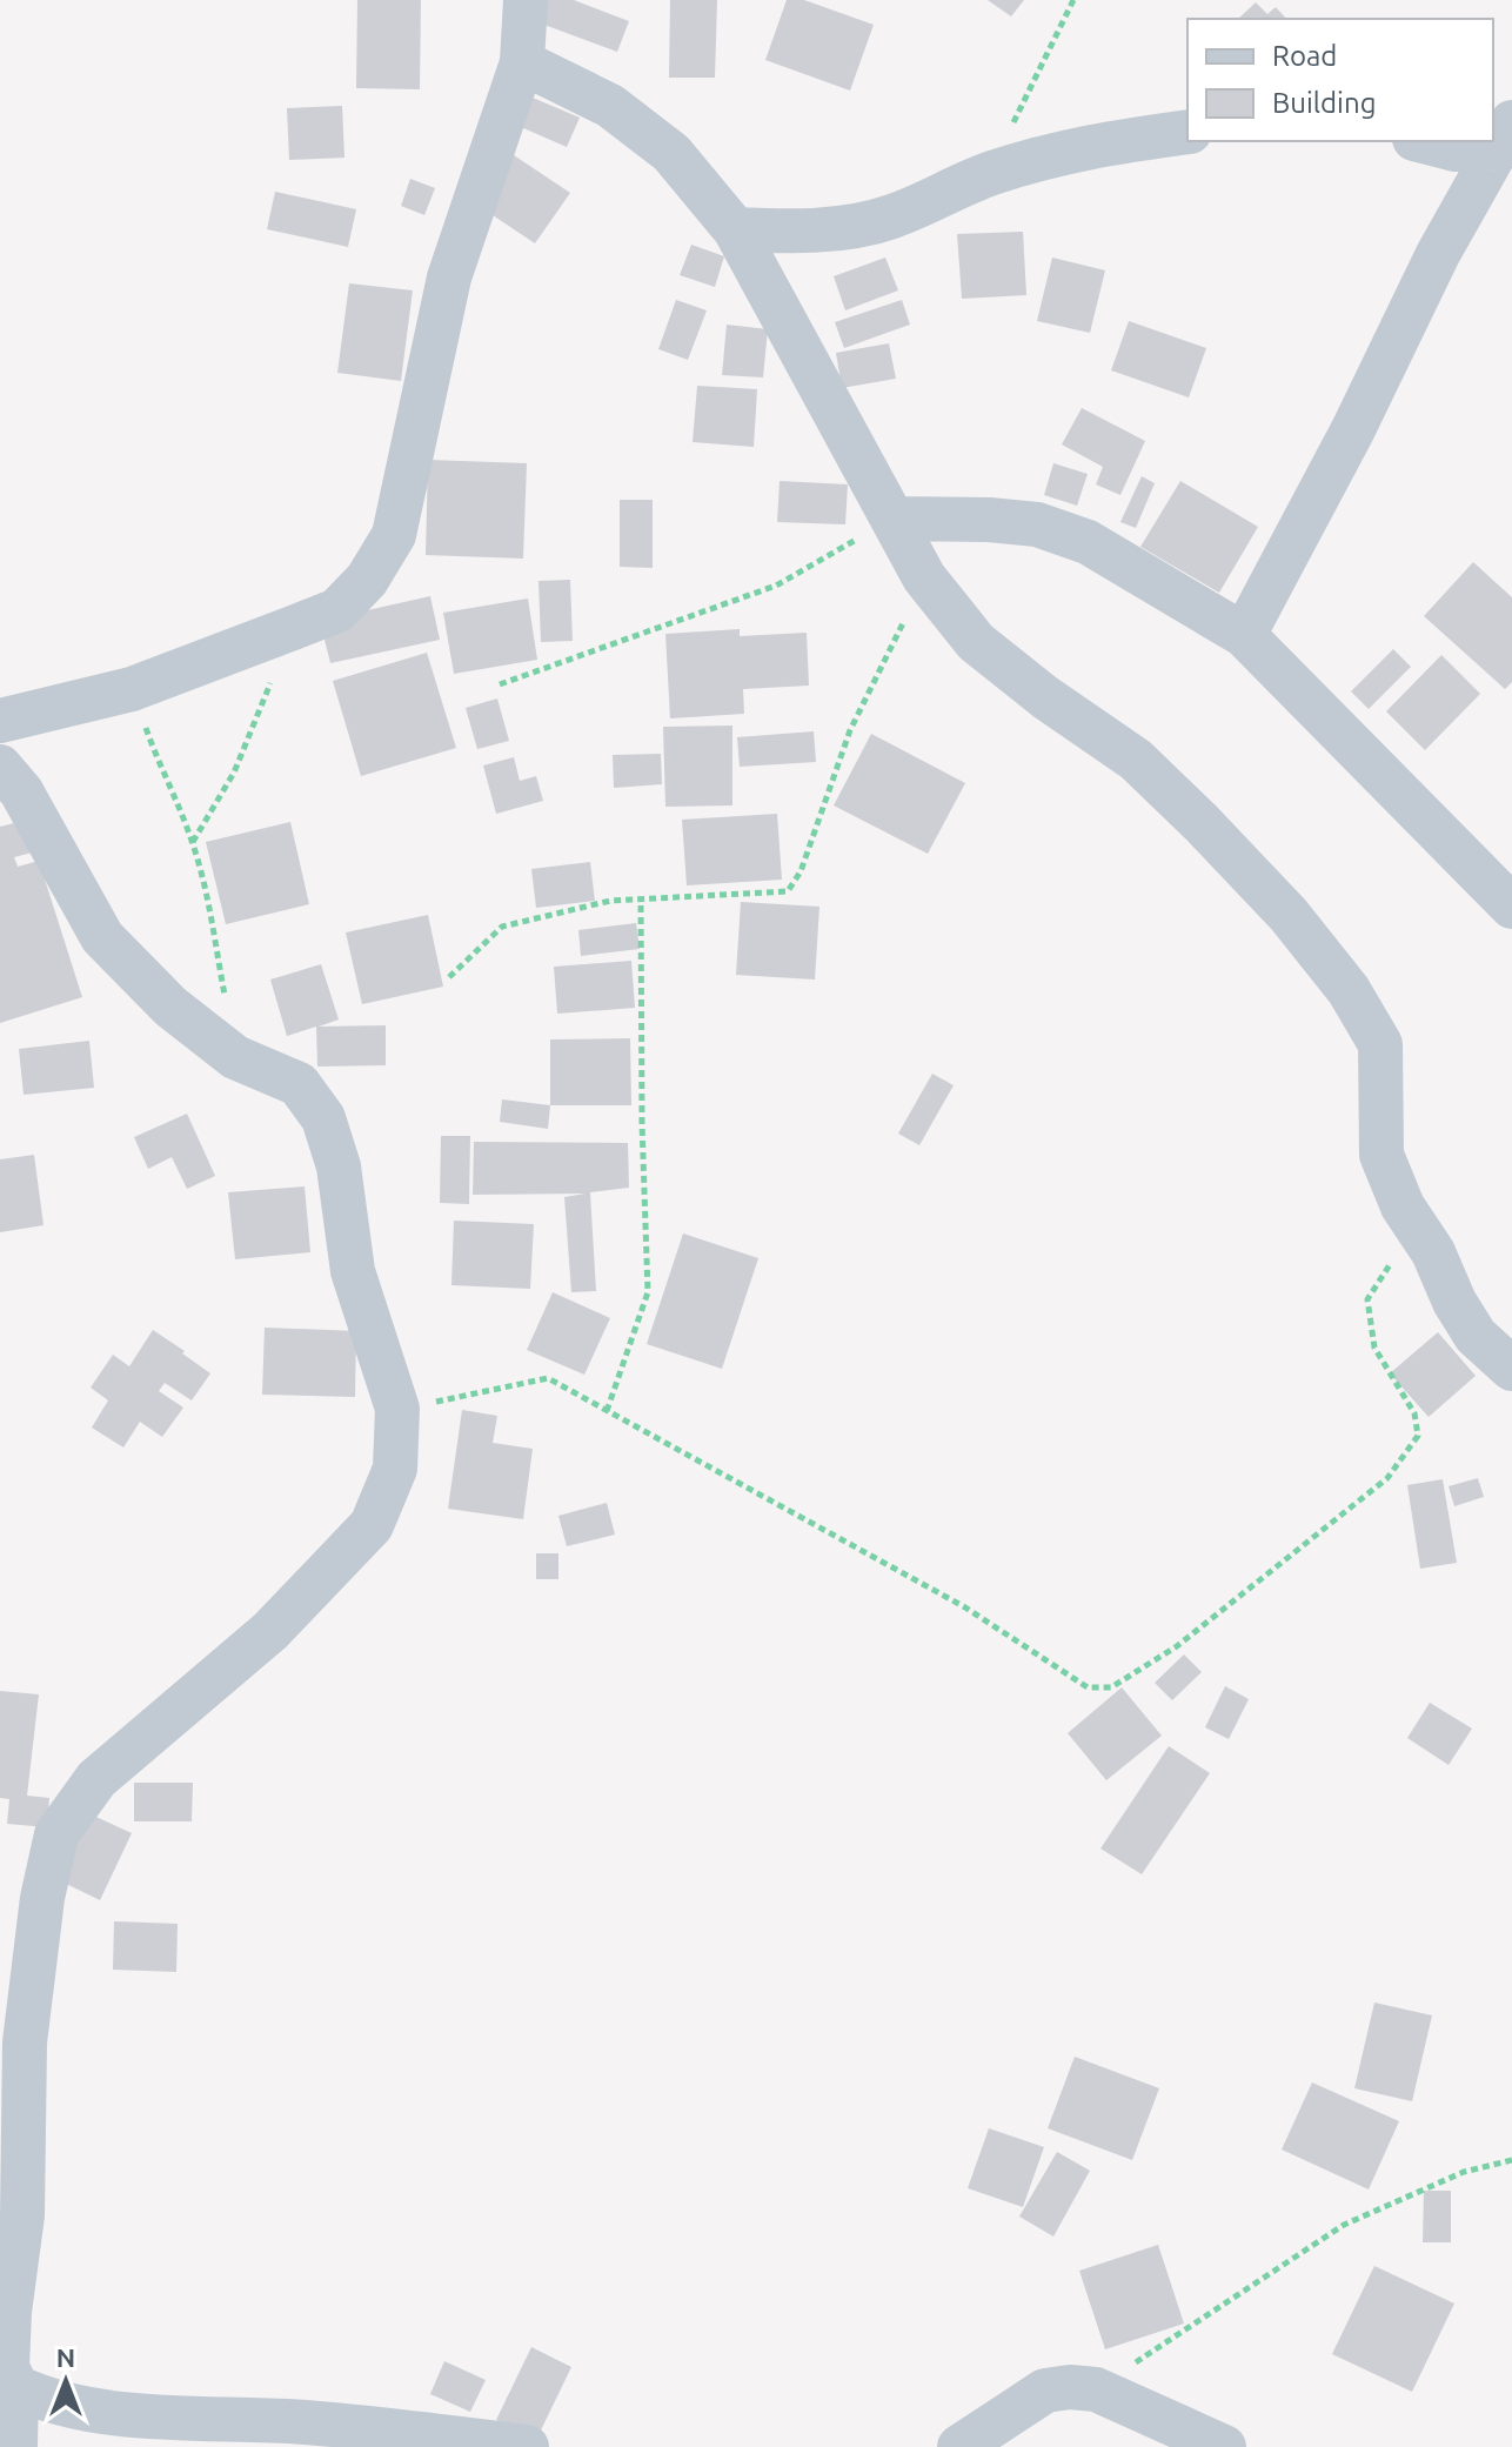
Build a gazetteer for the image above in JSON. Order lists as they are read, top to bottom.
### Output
{
  "legend": ["Road", "Building"],
  "north": "top"
}
